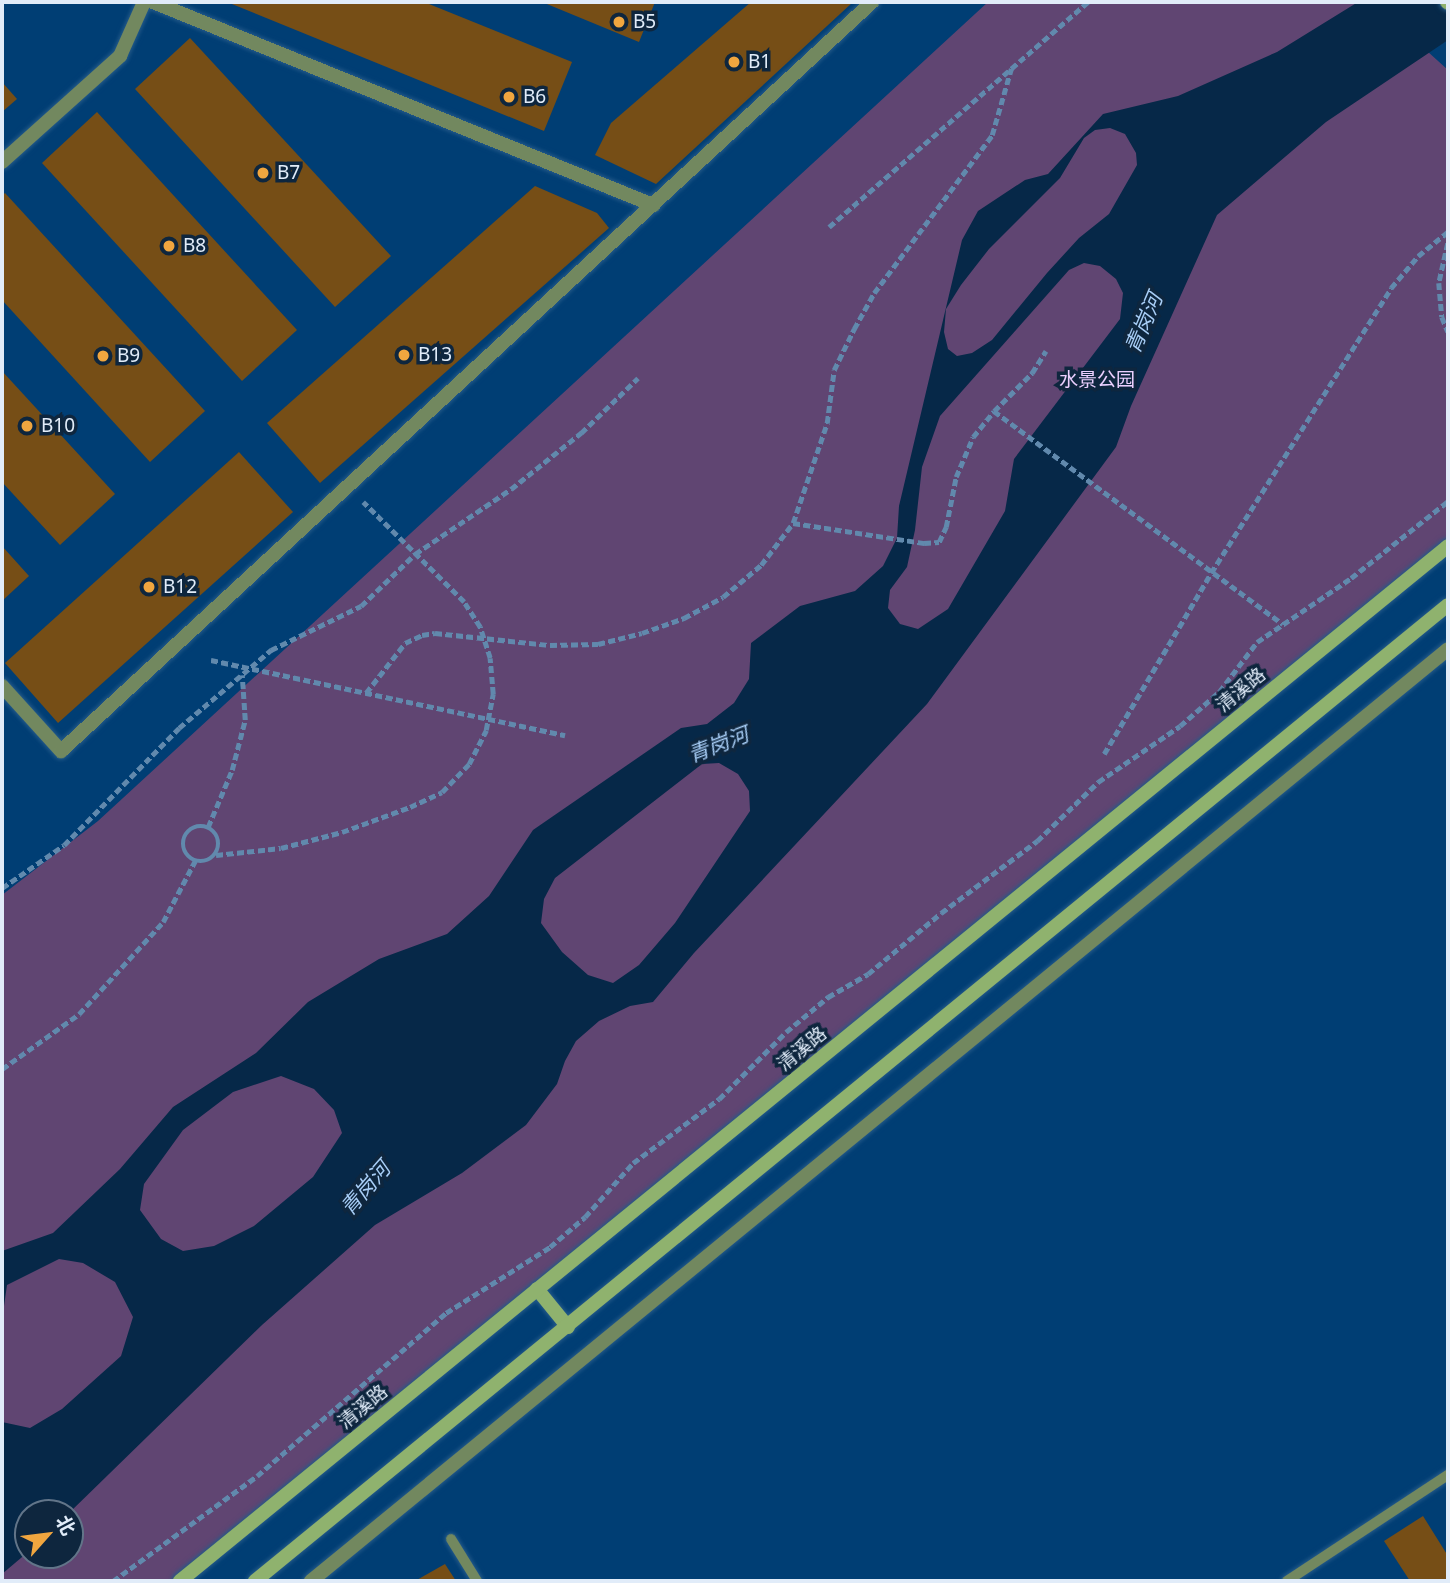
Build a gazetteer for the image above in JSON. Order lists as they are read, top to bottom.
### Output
{
  "streets": {
    "main road": ["清溪路"]
  },
  "water": ["青岗河"],
  "parks": ["水景公园"],
  "places": [
    "B5",
    "B1",
    "B6",
    "B7",
    "B8",
    "B13",
    "B9",
    "B10",
    "B12"
  ],
  "north": "top right"
}
